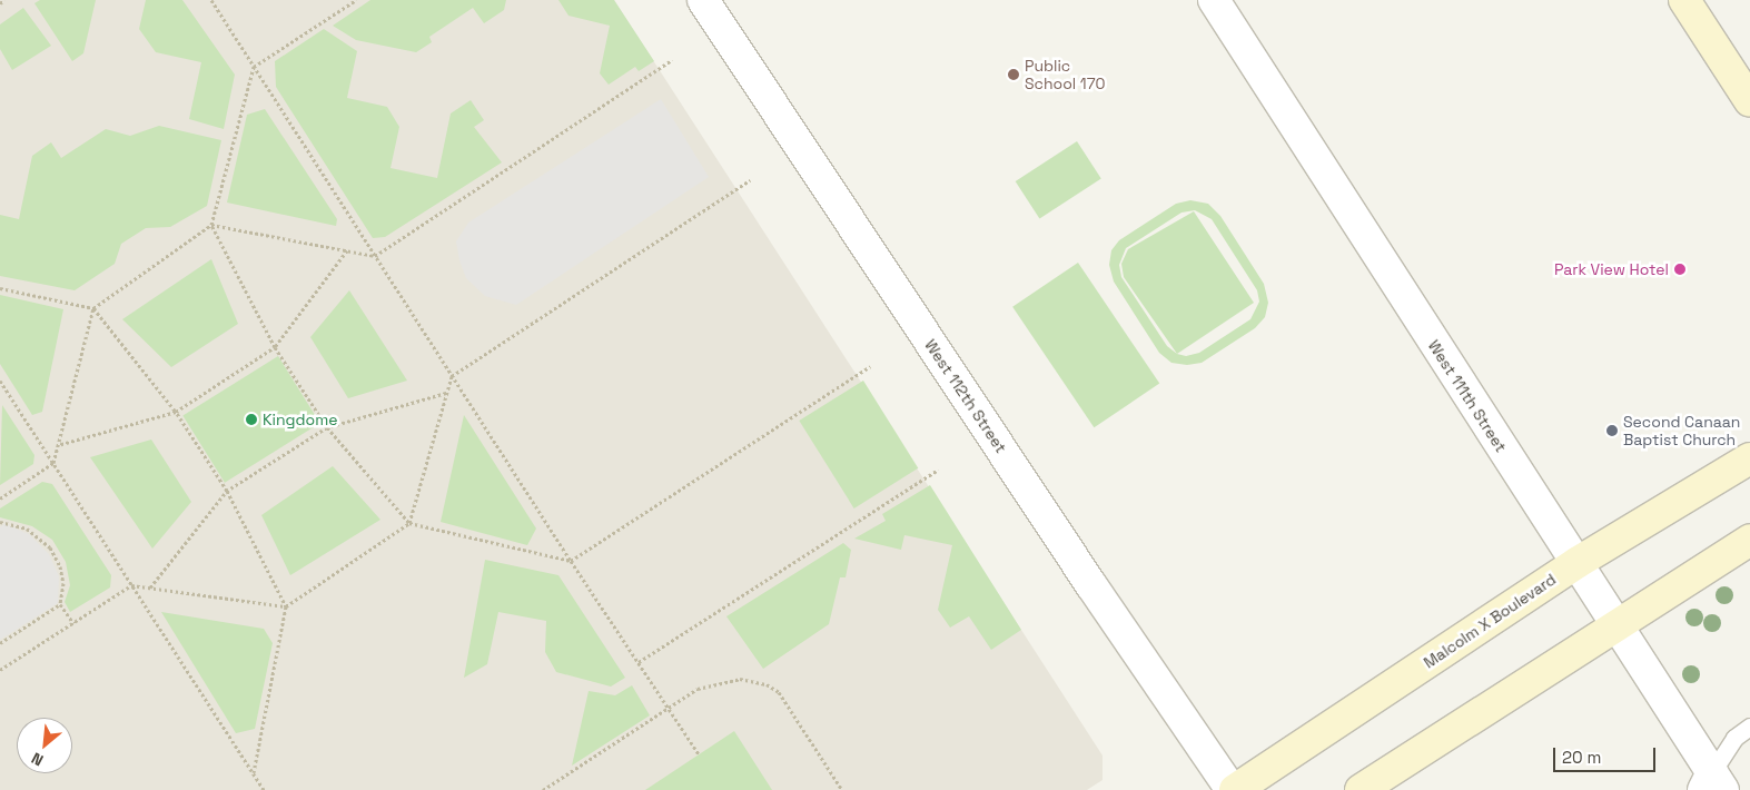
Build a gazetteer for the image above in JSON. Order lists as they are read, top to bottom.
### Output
{
  "streets": {
    "main road": ["Malcolm X Boulevard"],
    "street": ["West 112th Street", "West 111th Street"]
  },
  "crossings": [
    ["West 112th Street", "Malcolm X Boulevard"],
    ["West 111th Street", "Malcolm X Boulevard"]
  ],
  "places": [
    "Public School 170",
    "Park View Hotel",
    "Kingdome",
    "Second Canaan Baptist Church"
  ],
  "scale_bar": "20 m",
  "north": "bottom left"
}
